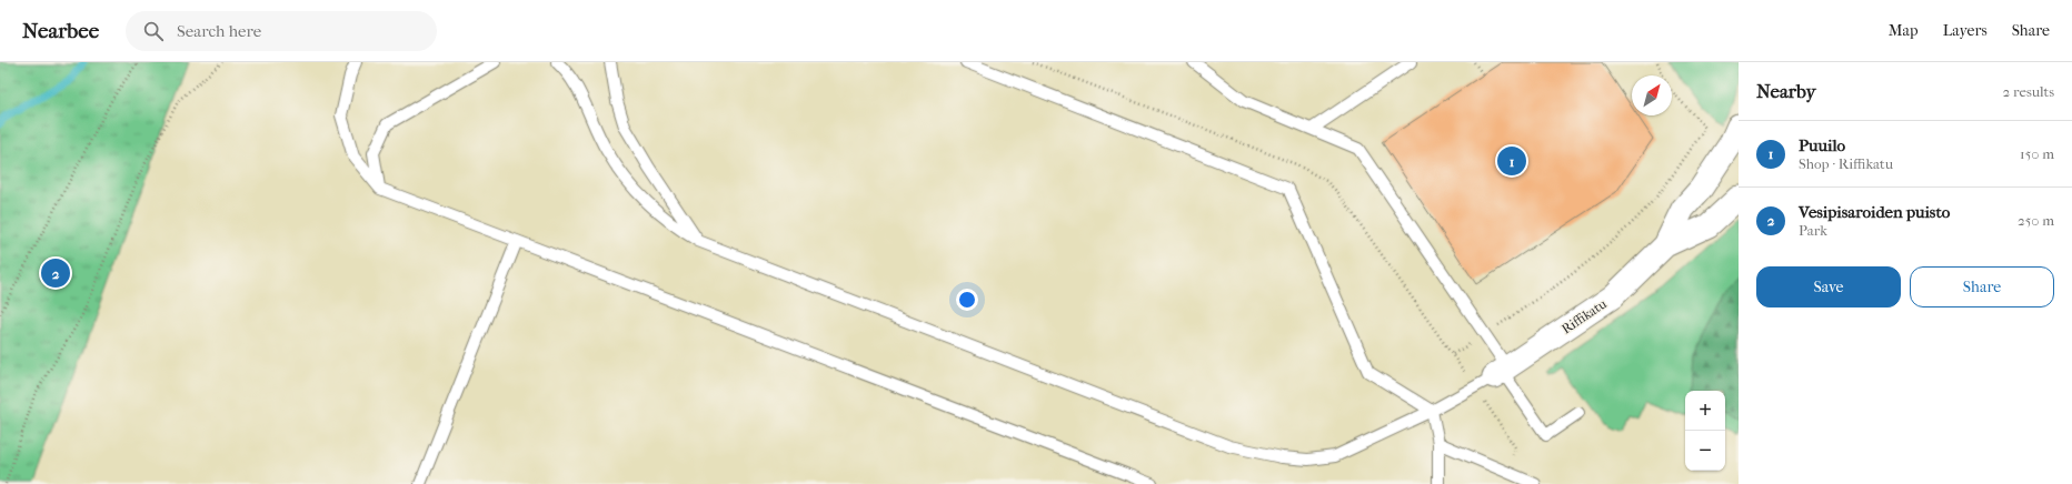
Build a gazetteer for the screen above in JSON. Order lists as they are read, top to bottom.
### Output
{
  "streets": {
    "street": ["Riffikatu"]
  },
  "north": "top right",
  "page": {
    "header": "Nearbee",
    "search": "Search here",
    "nav": ["Map", "Layers", "Share"],
    "heading": ["Nearby", "2 results"],
    "list": [
      {
        "mark": "1",
        "name": "Puuilo",
        "note": "Shop · Riffikatu",
        "value": "150 m"
      },
      {
        "mark": "2",
        "name": "Vesipisaroiden puisto",
        "note": "Park",
        "value": "250 m"
      }
    ],
    "pins": ["1", "2"],
    "buttons": ["Save", "Share"],
    "map_buttons": ["+", "−"]
  }
}
